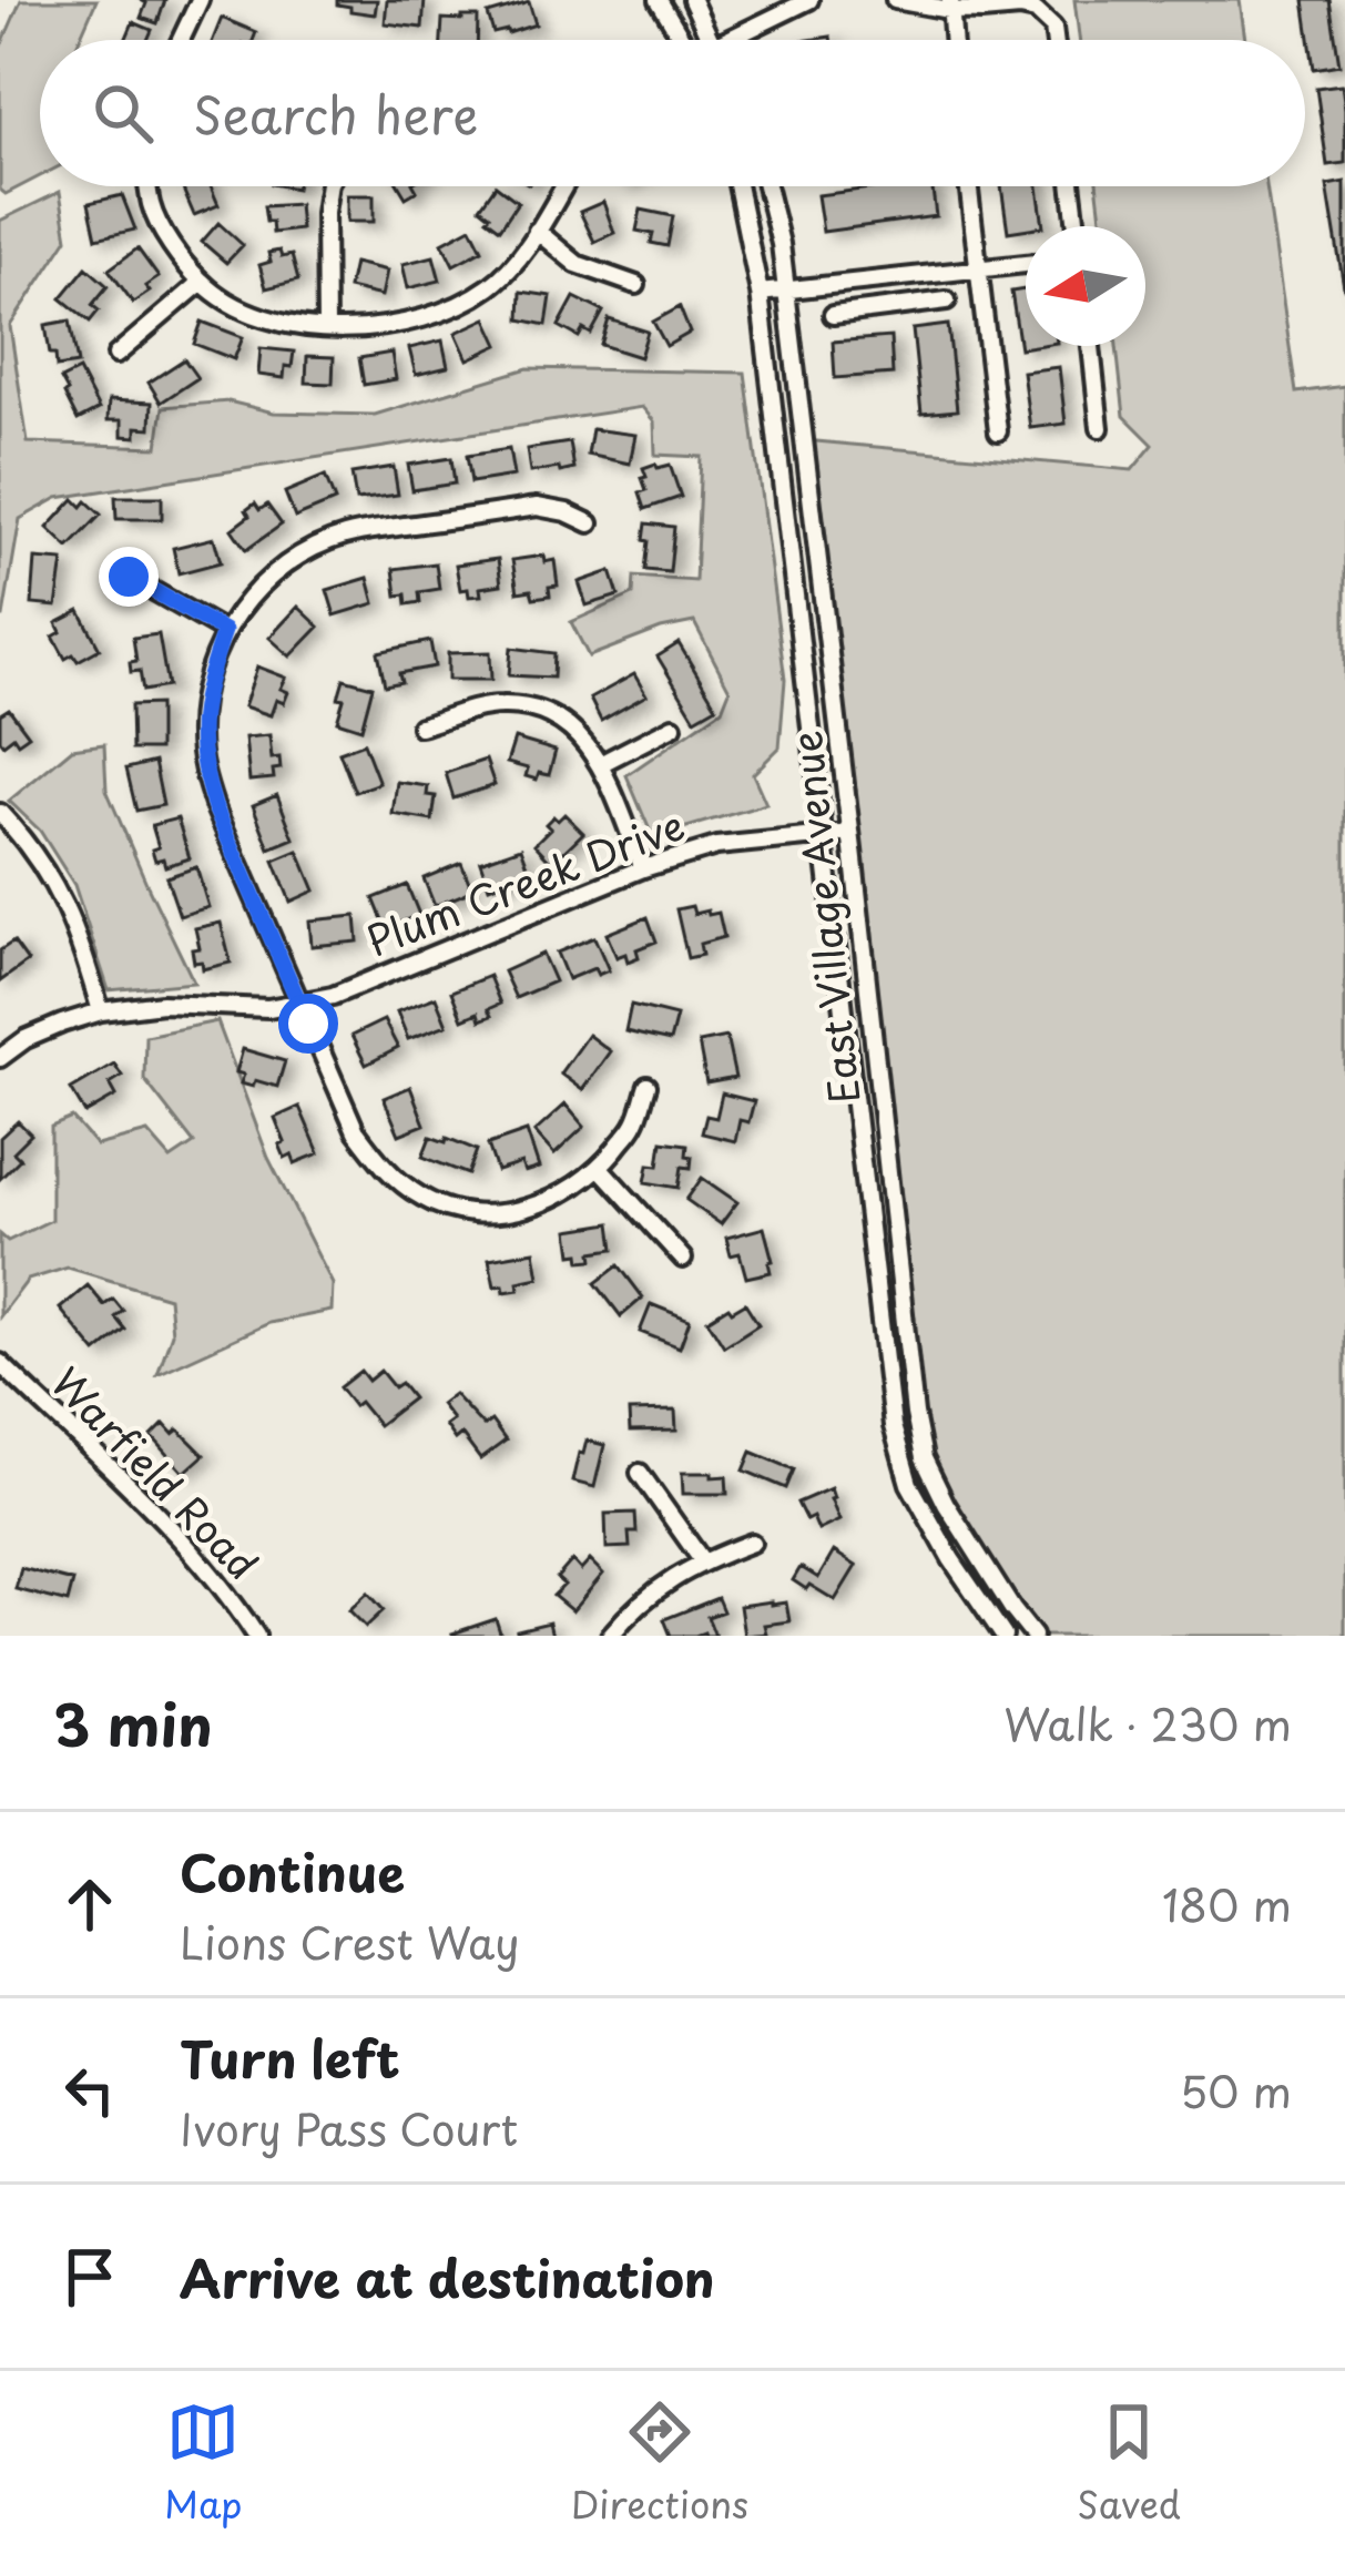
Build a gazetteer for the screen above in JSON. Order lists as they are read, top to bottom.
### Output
{
  "streets": {
    "street": ["Plum Creek Drive", "East Village Avenue", "Warfield Road"]
  },
  "crossings": [
    ["Plum Creek Drive", "East Village Avenue"]
  ],
  "north": "left",
  "page": {
    "search": "Search here",
    "heading": ["3 min", "Walk · 230 m"],
    "list": [
      ["Continue", "Lions Crest Way", "180 m"],
      ["Turn left", "Ivory Pass Court", "50 m"],
      "Arrive at destination"
    ],
    "nav": ["Map", "Directions", "Saved"]
  }
}
